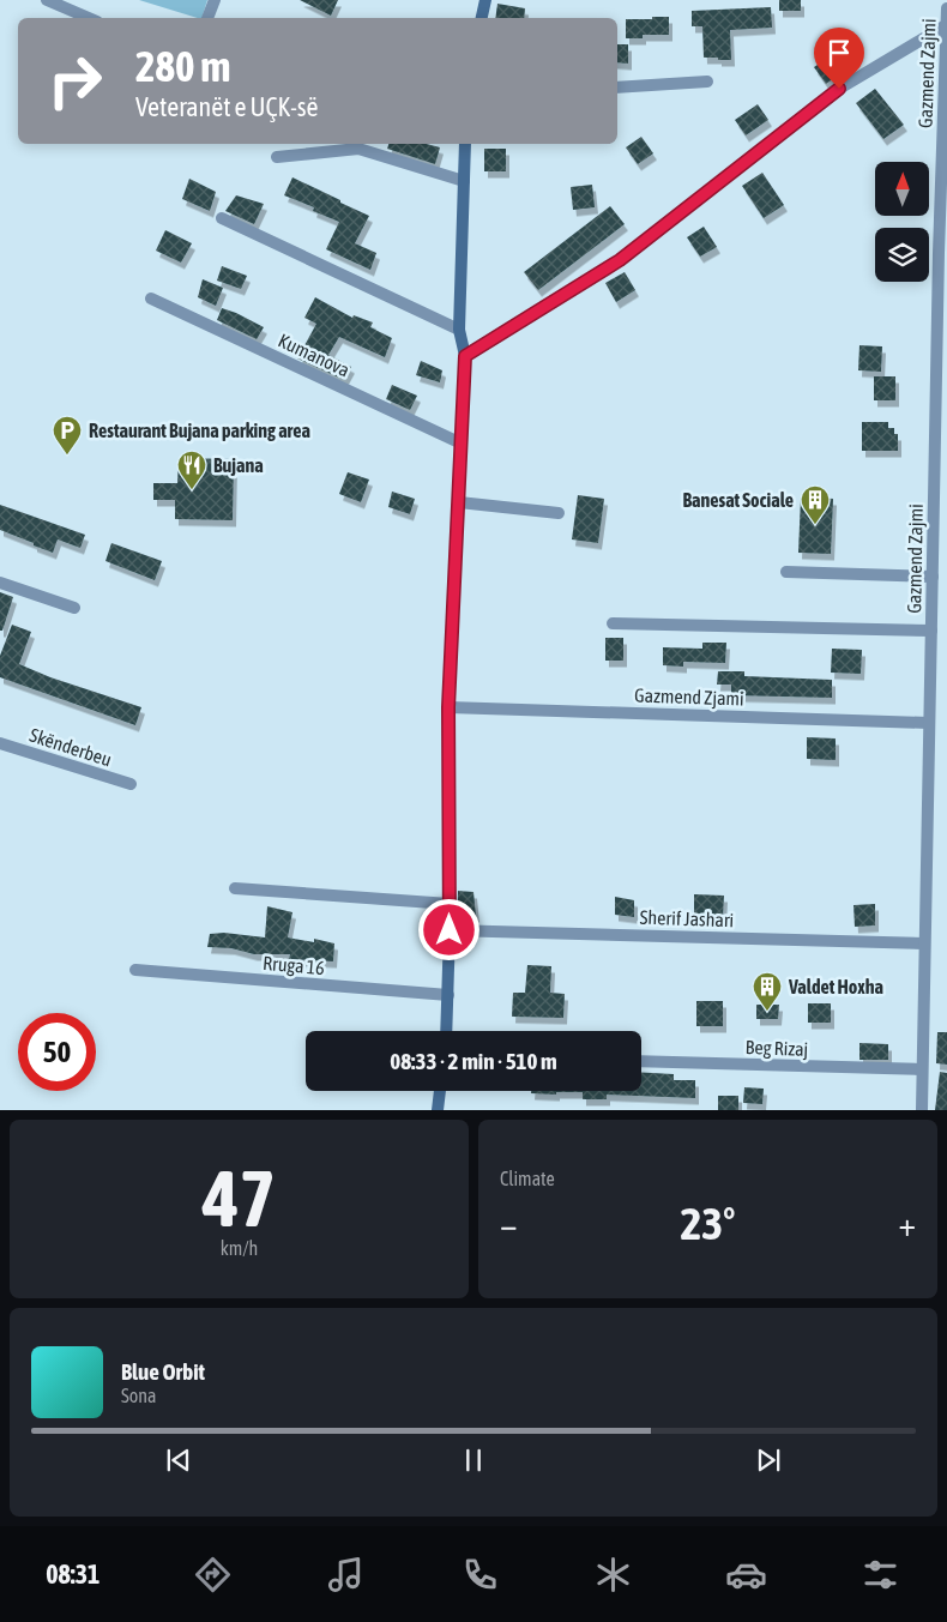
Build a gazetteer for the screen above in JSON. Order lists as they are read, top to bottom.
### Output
{
  "streets": {
    "street": [
      "Gazmend Zajmi",
      "Kumanova",
      "Gazmend Zjami",
      "Skënderbeu",
      "Sherif Jashari",
      "Rruga 16",
      "Beg Rizaj"
    ]
  },
  "crossings": [
    ["Gazmend Zajmi", "Gazmend Zjami"],
    ["Gazmend Zajmi", "Sherif Jashari"],
    ["Gazmend Zajmi", "Beg Rizaj"]
  ],
  "places": {
    "parking": ["Restaurant Bujana parking area"],
    "restaurant": ["Bujana"],
    "building": ["Banesat Sociale", "Valdet Hoxha"]
  },
  "north": "top",
  "page": {
    "turn": ["280 m", "Veteranët e UÇK-së"],
    "limit": "50",
    "trip": "08:33 · 2 min · 510 m",
    "tile": [
      ["47", "km/h"],
      "Climate"
    ],
    "heat": ["−", "23°", "+"],
    "song": ["Blue Orbit", "Sona"],
    "tabs": "08:31"
  }
}
